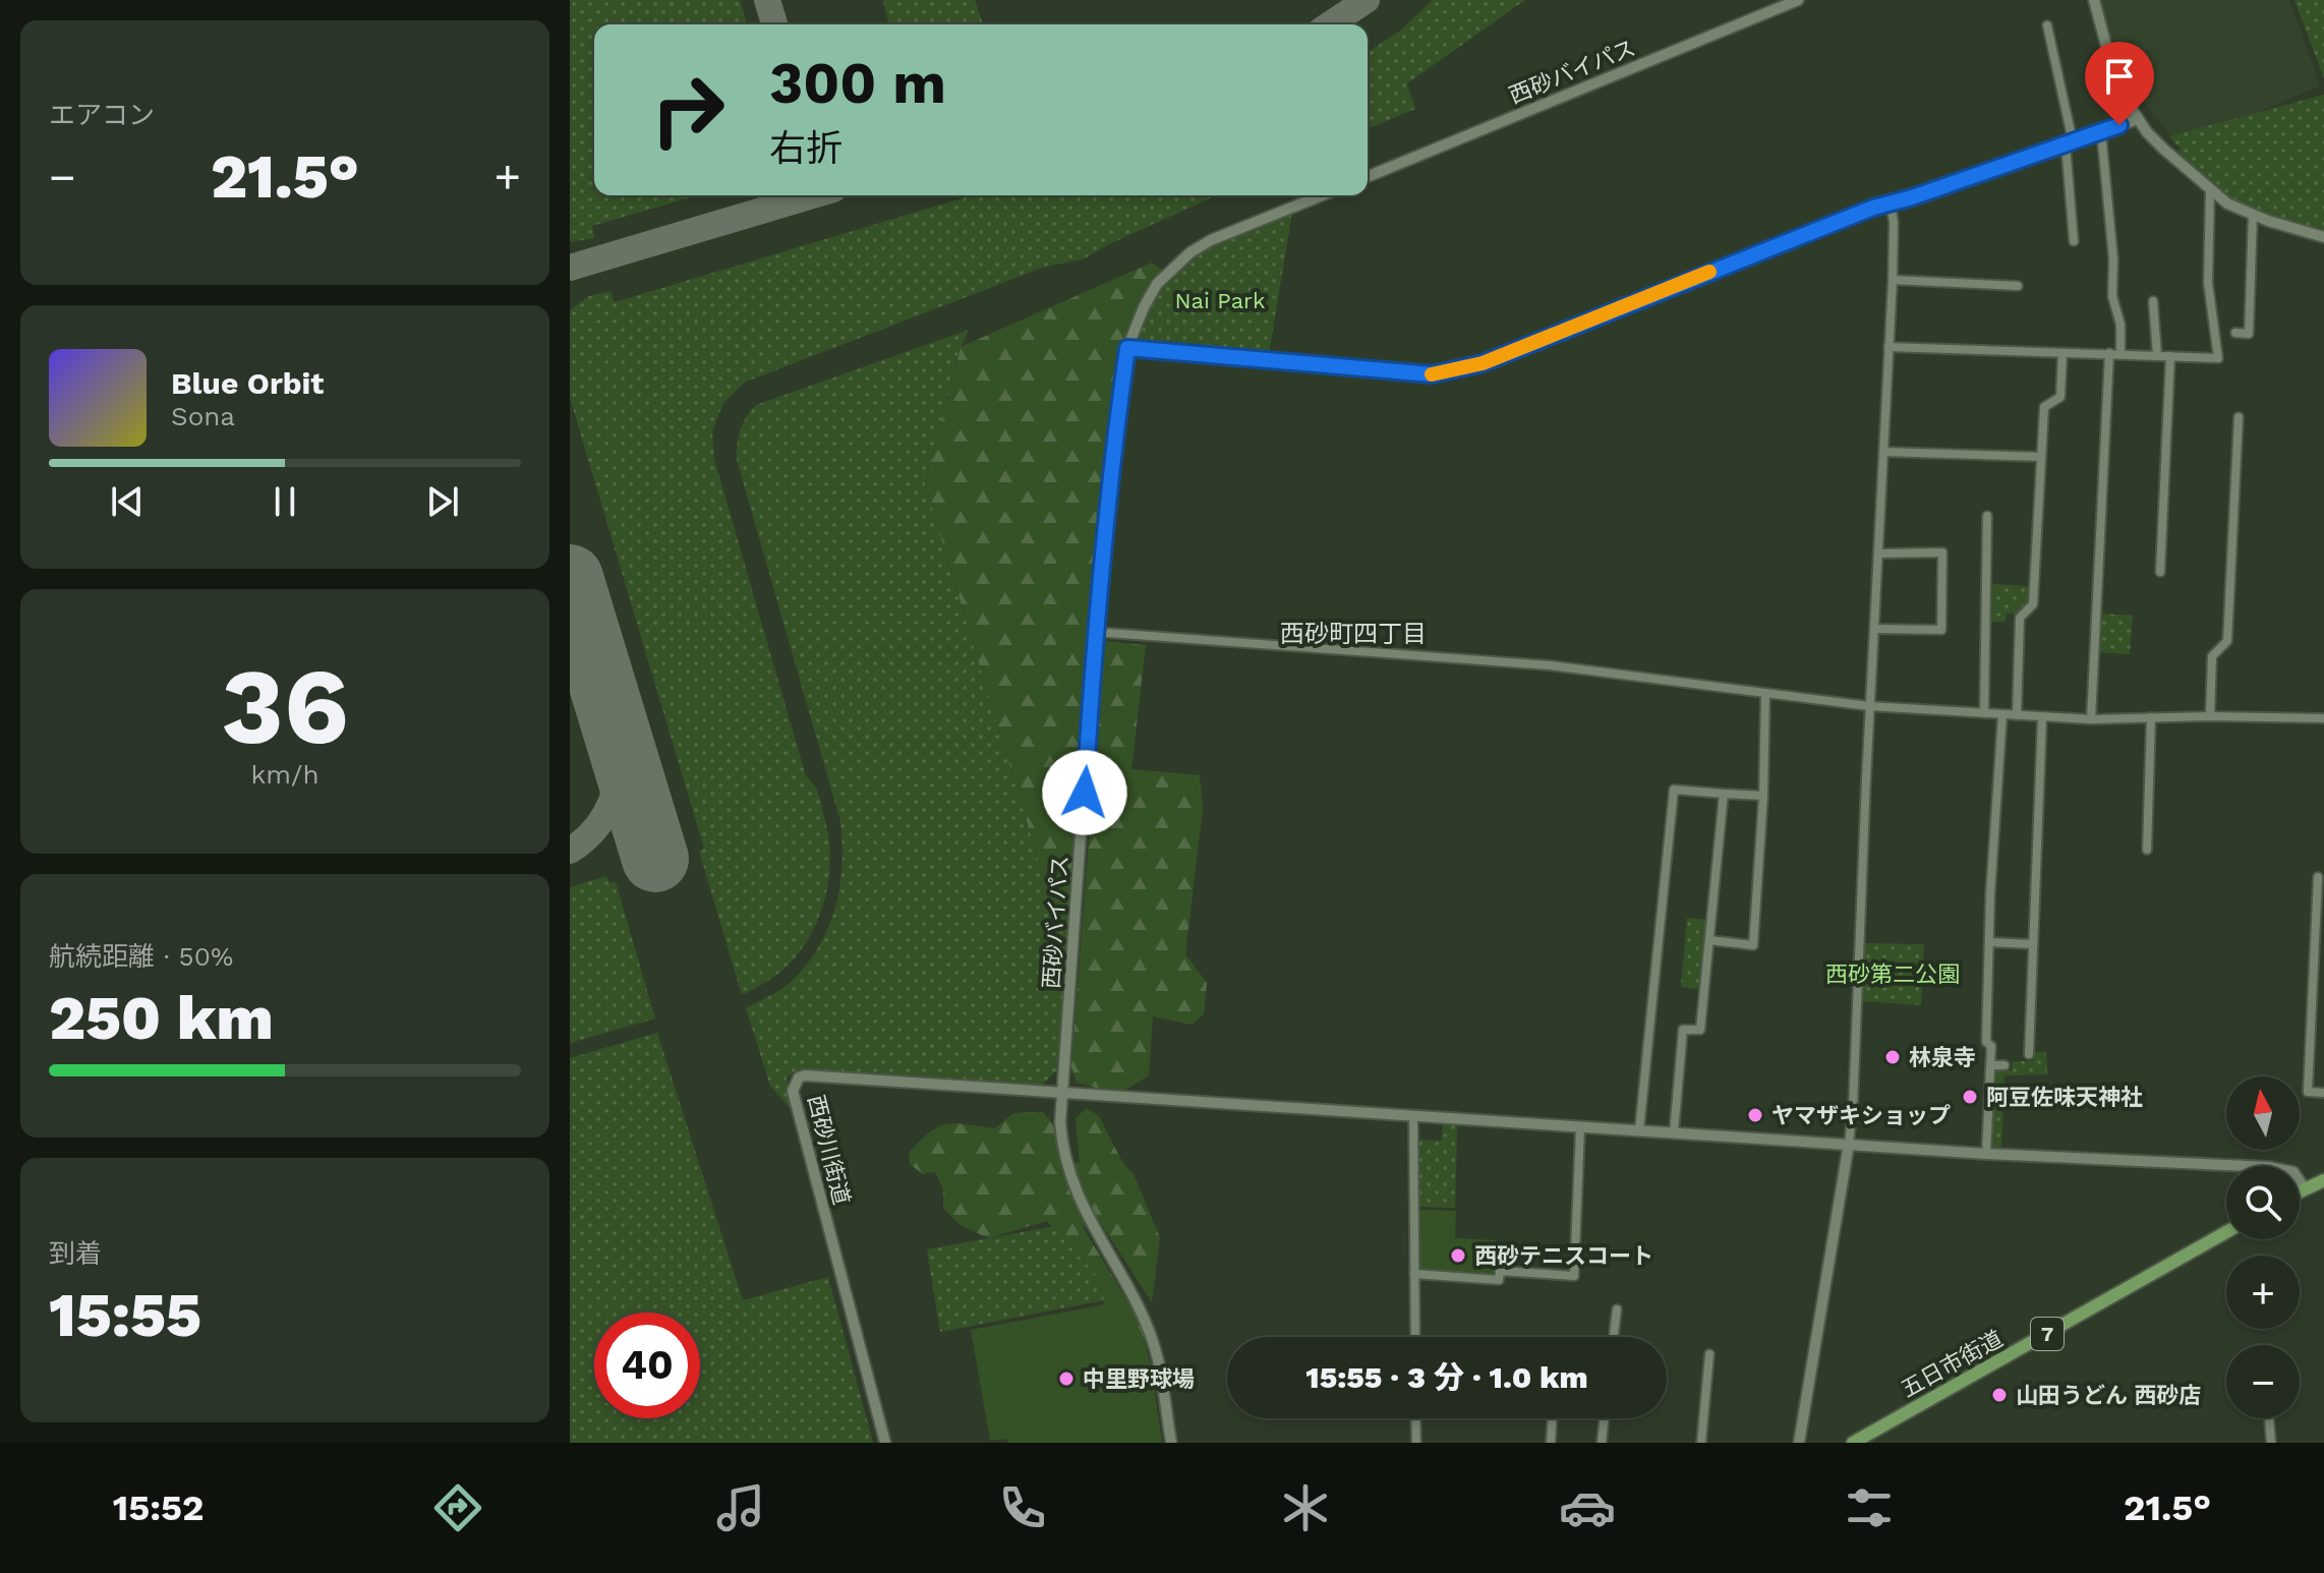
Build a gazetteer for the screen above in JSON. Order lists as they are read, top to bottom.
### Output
{
  "streets": {
    "main road": ["7", "五日市街道"],
    "street": ["西砂バイパス", "西砂川街道"]
  },
  "crossings": [
    ["西砂バイパス", "西砂川街道"]
  ],
  "districts": ["西砂町四丁目"],
  "parks": ["Nai Park", "西砂第二公園"],
  "places": [
    "林泉寺",
    "阿豆佐味天神社",
    "ヤマザキショップ",
    "西砂テニスコート",
    "中里野球場",
    "山田うどん 西砂店"
  ],
  "north": "top",
  "page": {
    "tile": [
      "エアコン",
      ["36", "km/h"],
      ["航続距離 · 50%", "250 km"],
      ["到着", "15:55"]
    ],
    "turn": ["300 m", "右折"],
    "heat": ["−", "21.5°", "+"],
    "song": ["Blue Orbit", "Sona"],
    "map_buttons": ["+", "−"],
    "limit": "40",
    "trip": "15:55 · 3 分 · 1.0 km",
    "tabs": ["15:52", "21.5°"]
  }
}
